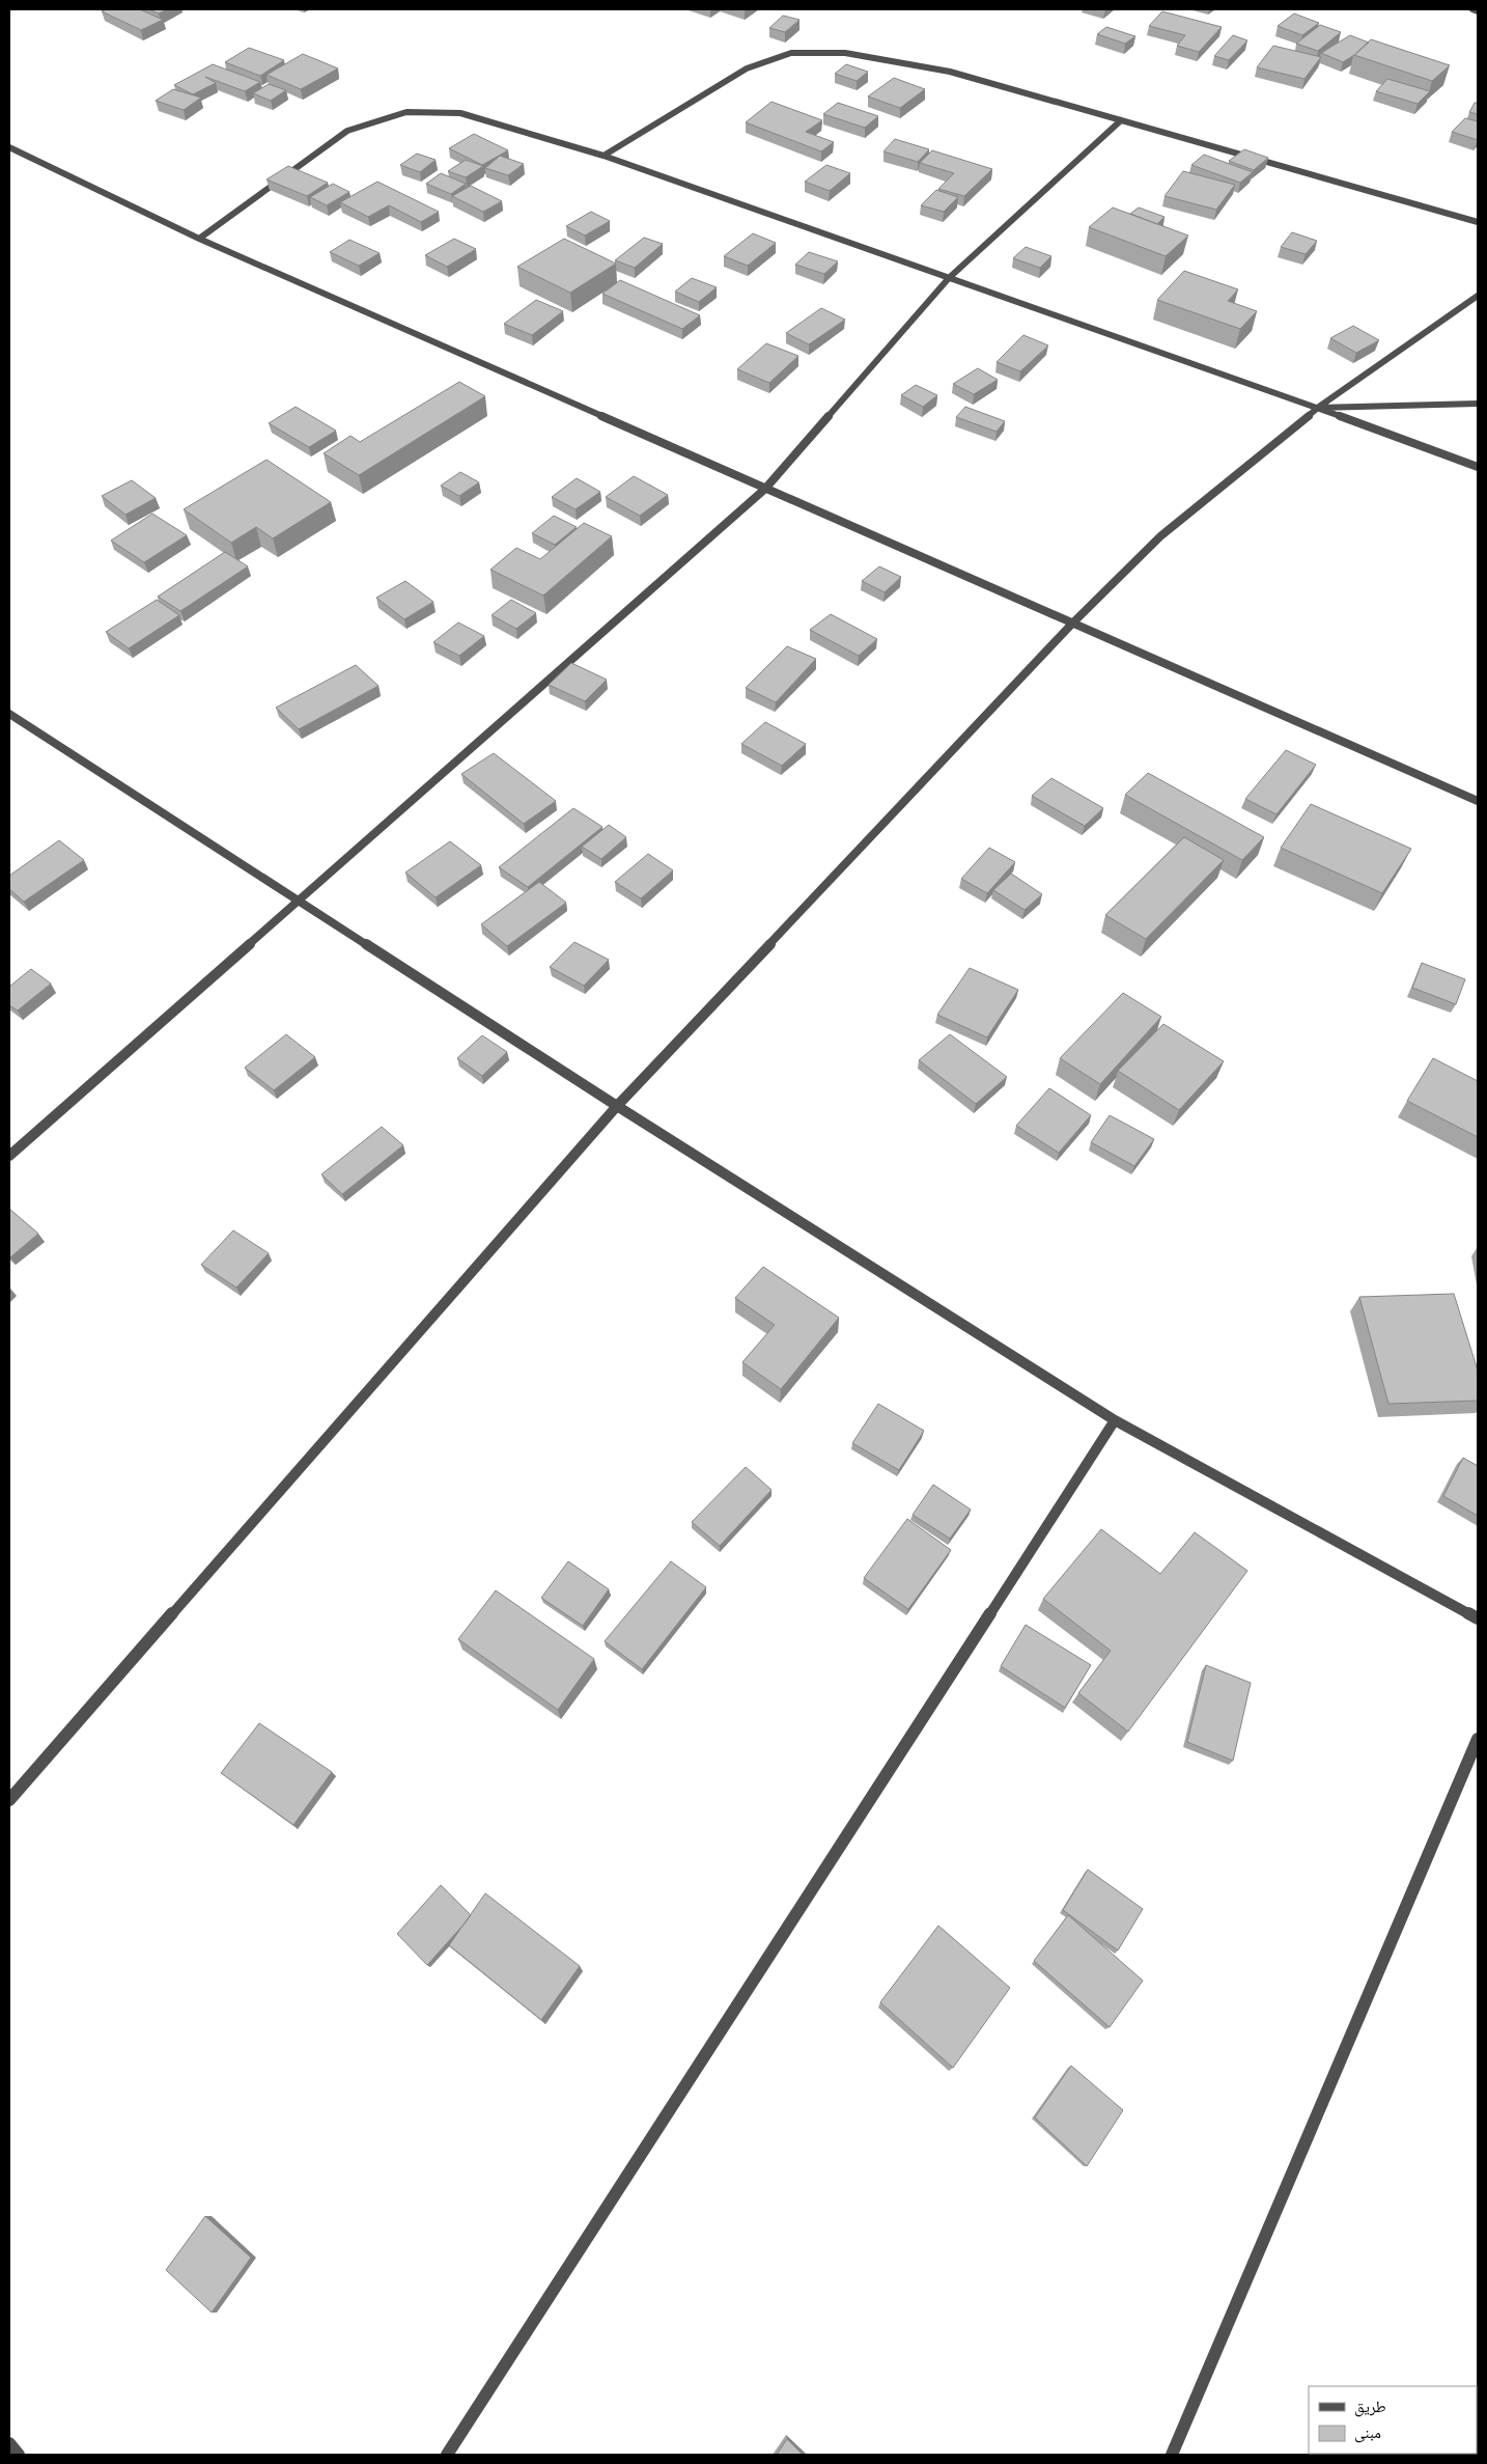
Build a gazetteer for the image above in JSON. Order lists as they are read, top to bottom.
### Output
{
  "legend": ["طريق", "مبنى"]
}
